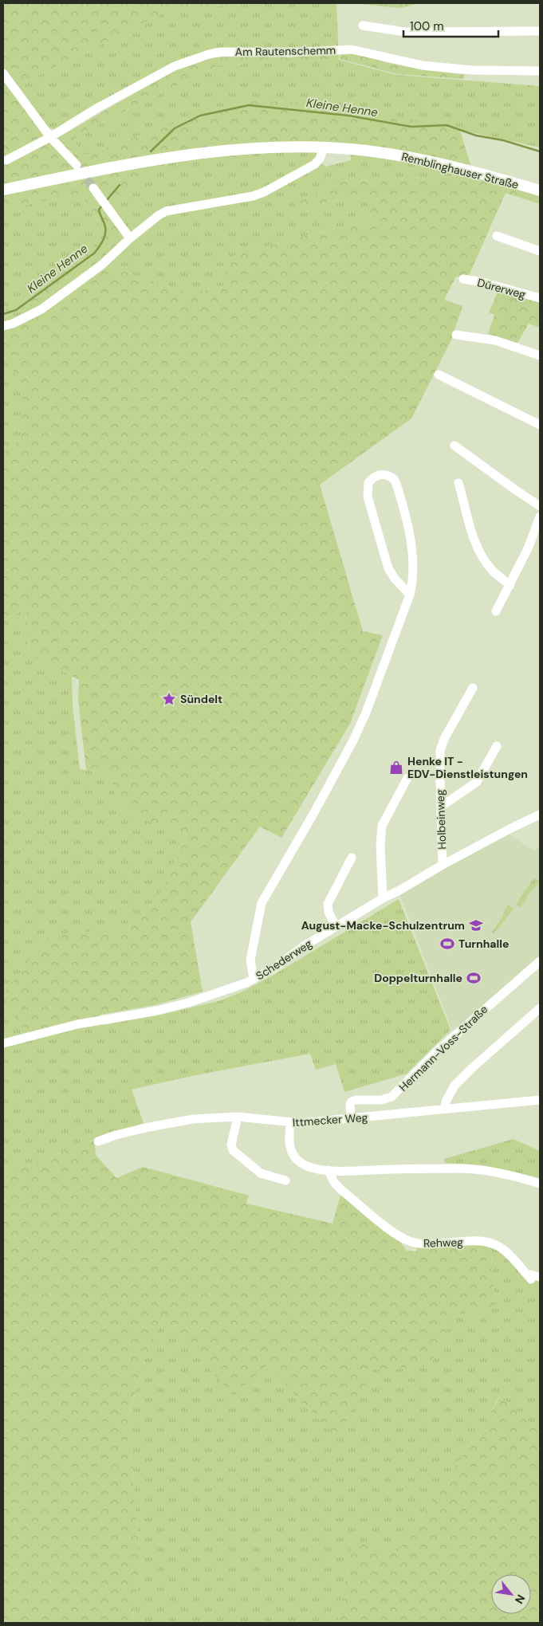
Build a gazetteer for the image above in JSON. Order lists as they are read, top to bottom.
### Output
{
  "streets": {
    "main road": ["Remblinghauser Straße"],
    "street": [
      "Am Rautenschemm",
      "Dürerweg",
      "Holbeinweg",
      "Schederweg",
      "Hermann-Voss-Straße",
      "Ittmecker Weg",
      "Rehweg"
    ]
  },
  "crossings": [
    ["Holbeinweg", "Schederweg"],
    ["Hermann-Voss-Straße", "Ittmecker Weg"]
  ],
  "water": ["Kleine Henne"],
  "places": {
    "place": ["Sündelt"],
    "shop": ["Henke IT - EDV-Dienstleistungen"],
    "school or university": ["August-Macke-Schulzentrum"],
    "sports": ["Turnhalle", "Doppelturnhalle"]
  },
  "scale_bar": "100 m",
  "north": "bottom right"
}
